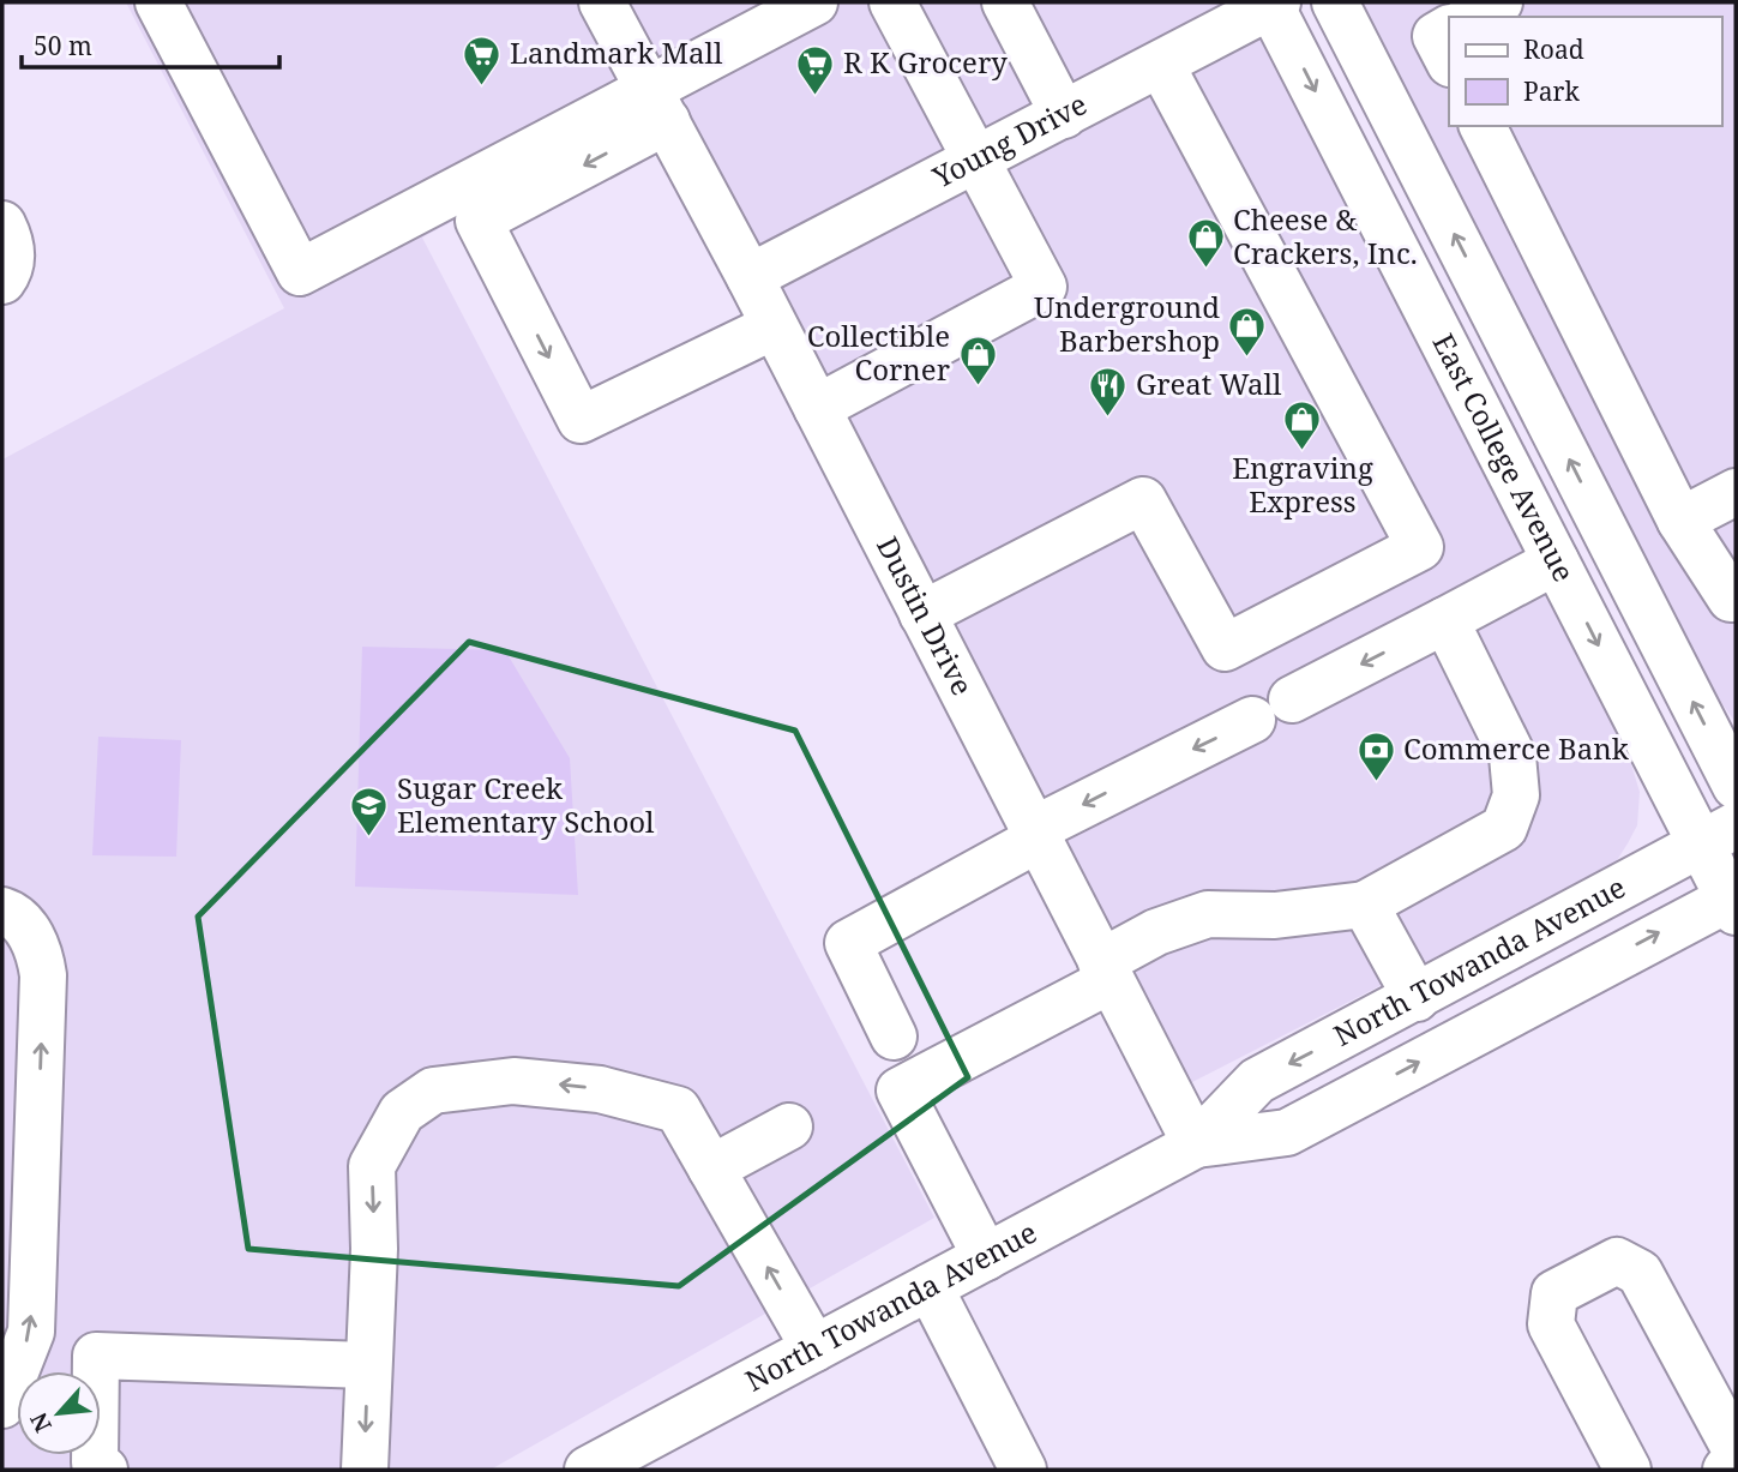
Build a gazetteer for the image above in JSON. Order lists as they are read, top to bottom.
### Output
{
  "streets": {
    "main road": [
      "Young Drive",
      "East College Avenue",
      "Dustin Drive",
      "North Towanda Avenue"
    ]
  },
  "crossings": [
    ["Young Drive", "East College Avenue"],
    ["Young Drive", "Dustin Drive"],
    ["East College Avenue", "North Towanda Avenue"],
    ["Dustin Drive", "North Towanda Avenue"]
  ],
  "places": {
    "supermarket": ["Landmark Mall", "R K Grocery"],
    "shop": [
      "Cheese & Crackers, Inc.",
      "Underground Barbershop",
      "Collectible Corner",
      "Engraving Express"
    ],
    "restaurant": ["Great Wall"],
    "bank": ["Commerce Bank"],
    "school or university": ["Sugar Creek Elementary School"]
  },
  "legend": ["Road", "Park"],
  "scale_bar": "50 m",
  "north": "bottom left"
}
